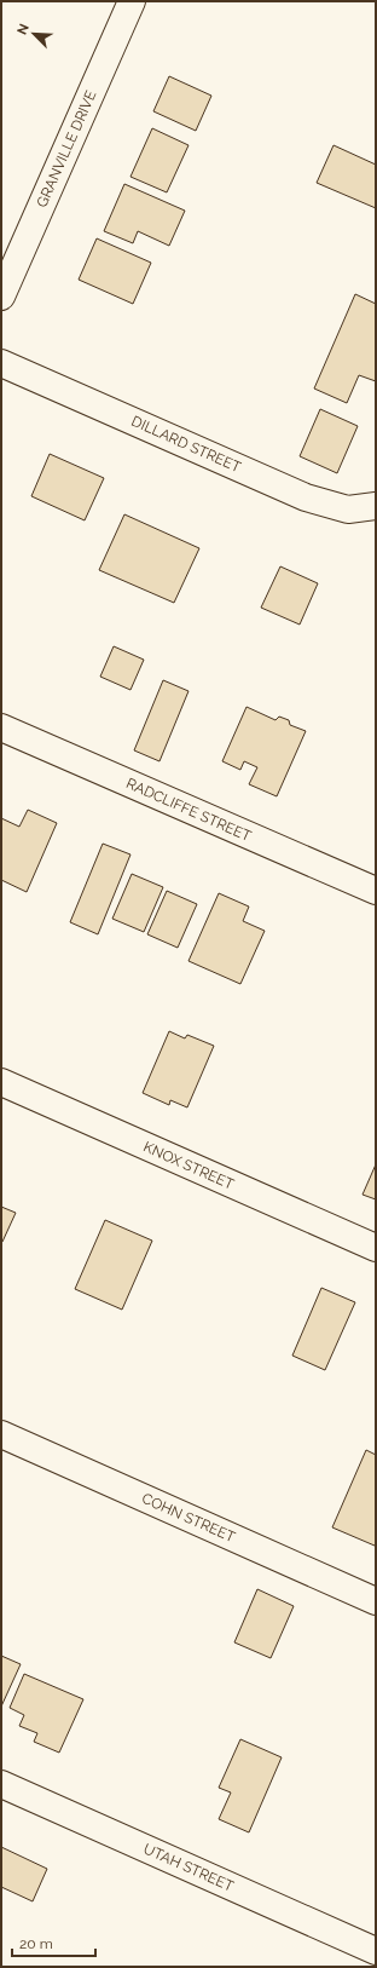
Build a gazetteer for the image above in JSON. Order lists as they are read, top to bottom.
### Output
{
  "streets": {
    "street": [
      "GRANVILLE DRIVE",
      "DILLARD STREET",
      "RADCLIFFE STREET",
      "KNOX STREET",
      "COHN STREET",
      "UTAH STREET"
    ]
  },
  "scale_bar": "20 m",
  "north": "top left"
}
